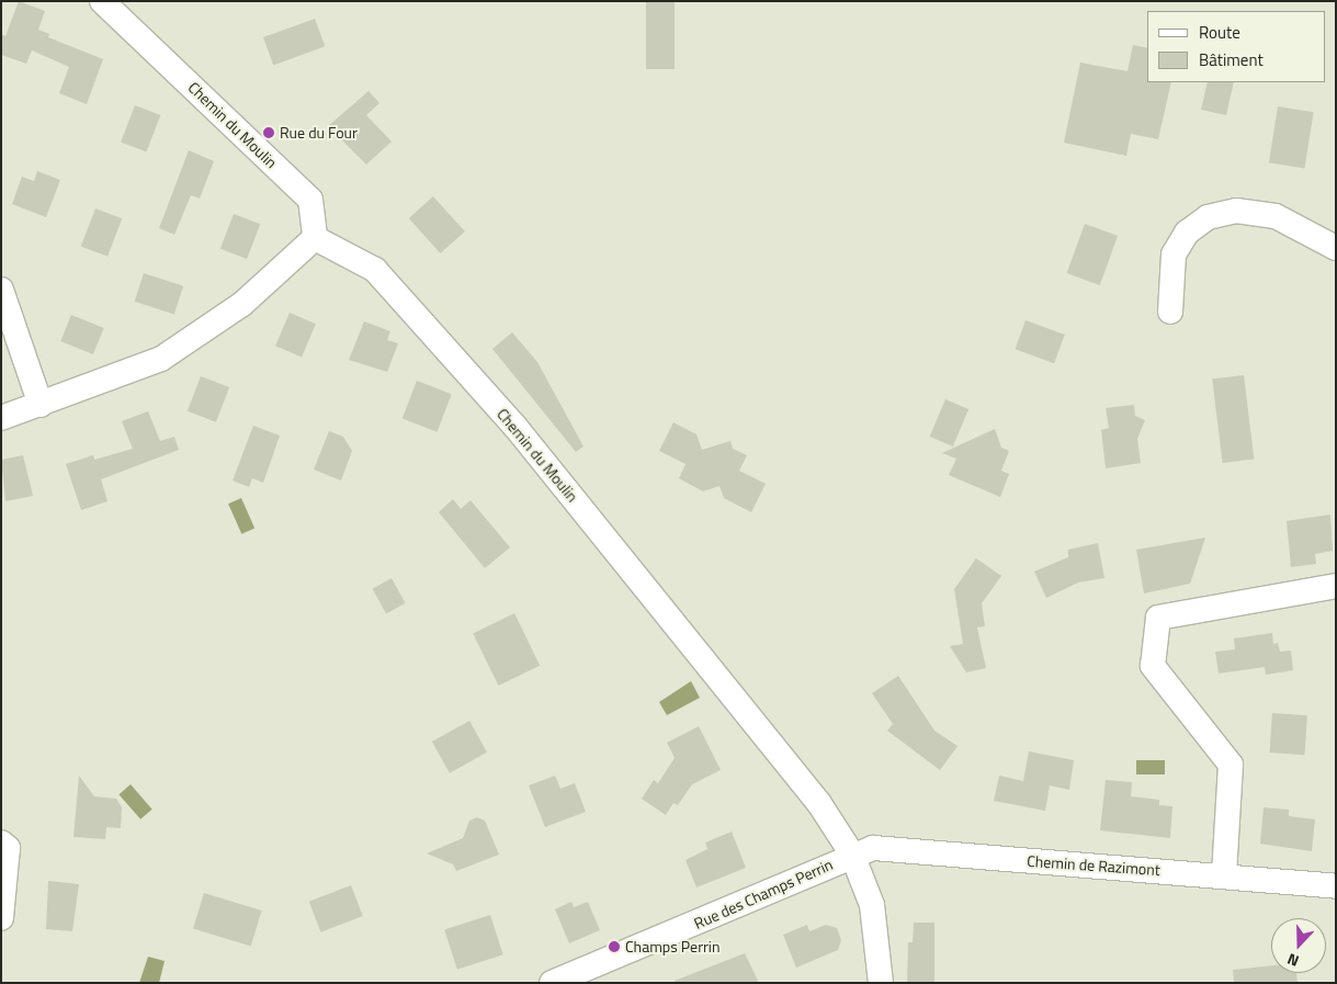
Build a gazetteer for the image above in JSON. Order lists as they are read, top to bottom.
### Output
{
  "streets": {
    "street": ["Chemin du Moulin", "Chemin de Razimont", "Rue des Champs Perrin"]
  },
  "crossings": [
    ["Chemin du Moulin", "Chemin de Razimont"],
    ["Chemin du Moulin", "Rue des Champs Perrin"],
    ["Chemin de Razimont", "Rue des Champs Perrin"]
  ],
  "places": ["Rue du Four", "Champs Perrin"],
  "legend": ["Route", "Bâtiment"],
  "north": "bottom"
}
